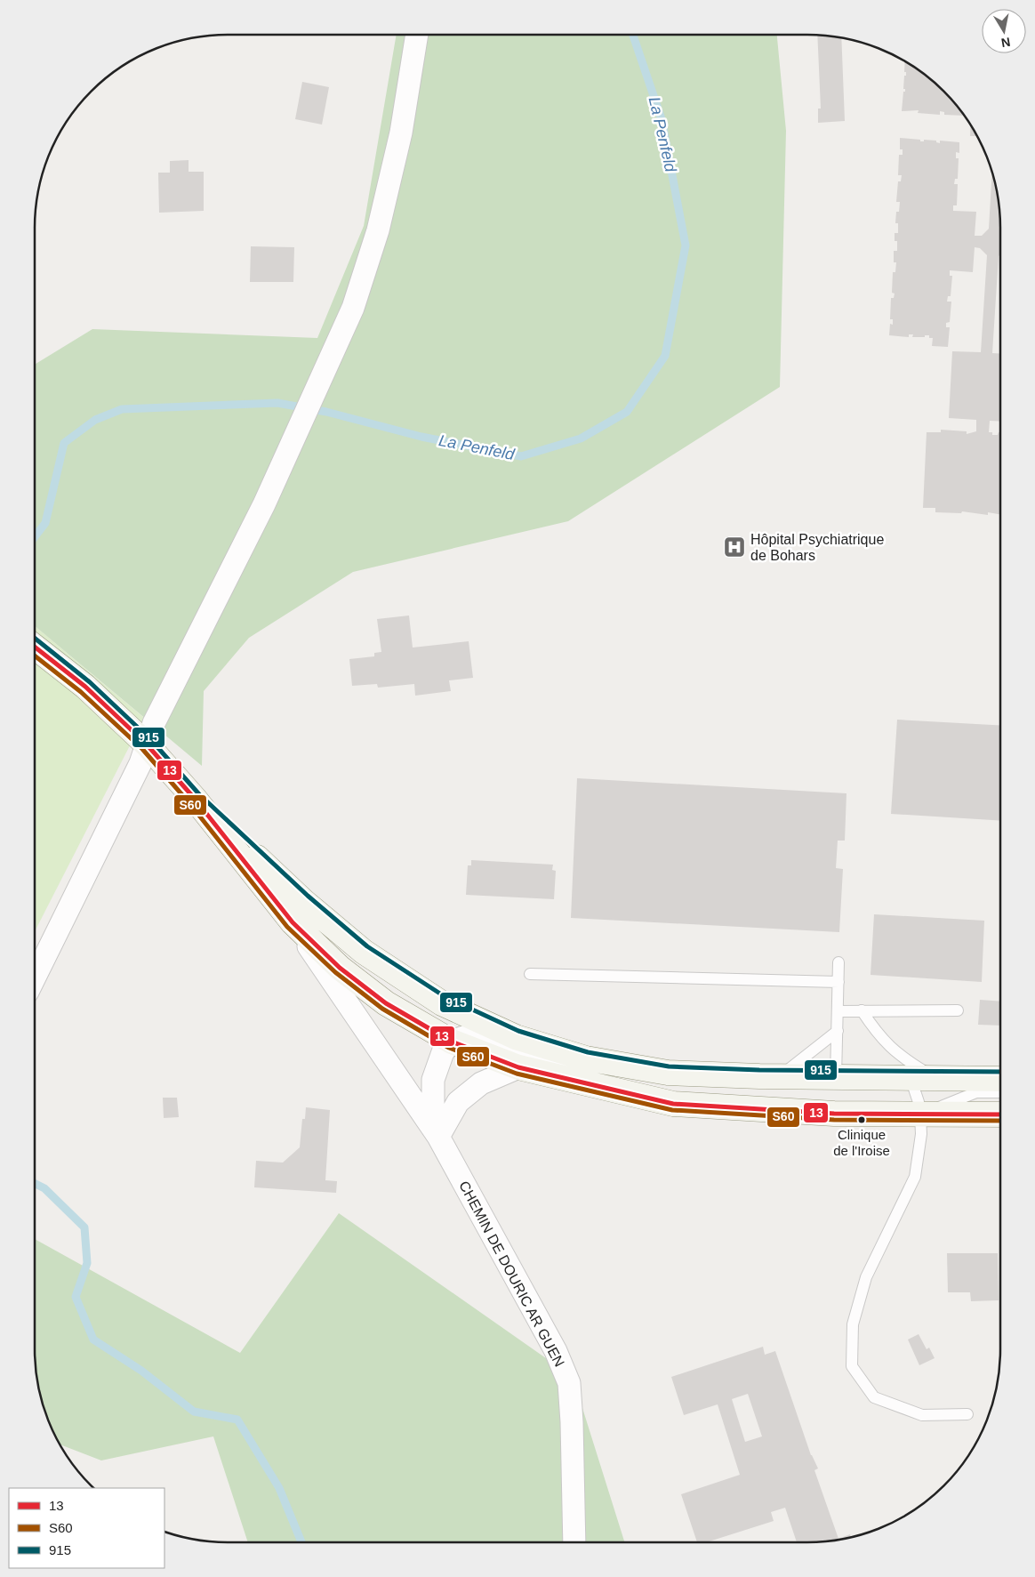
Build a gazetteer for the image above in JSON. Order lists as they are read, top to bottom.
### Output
{
  "streets": {
    "street": ["CHEMIN DE DOURIC AR GUEN"]
  },
  "water": ["La Penfeld"],
  "places": {
    "hospital": ["Hôpital Psychiatrique de Bohars"],
    "other": ["Clinique de l'Iroise"]
  },
  "lines": ["transit line 915", "transit line 13", "transit line S60"],
  "legend": ["13", "S60", "915"],
  "north": "bottom"
}
